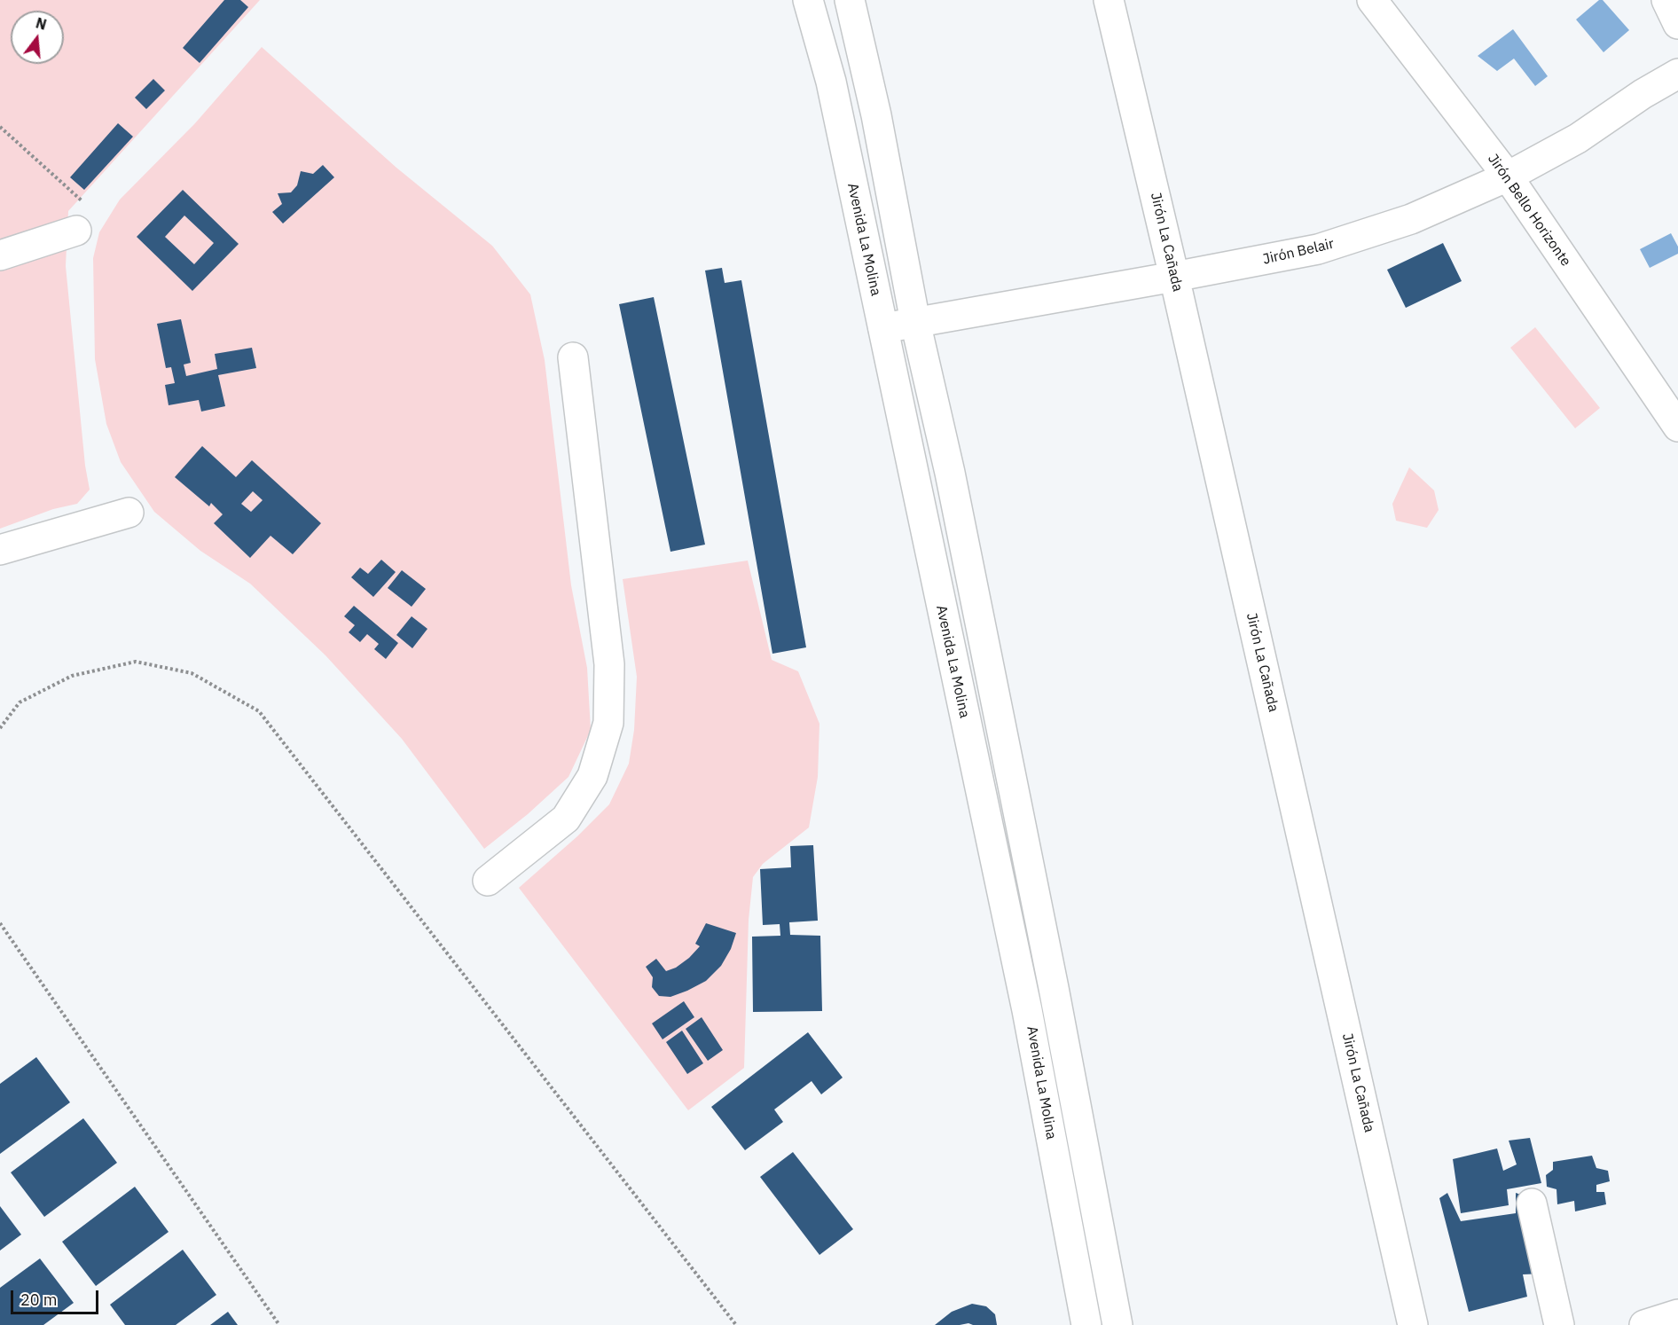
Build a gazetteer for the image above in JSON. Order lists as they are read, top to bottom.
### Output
{
  "streets": {
    "street": [
      "Jirón Bello Horizonte",
      "Avenida La Molina",
      "Jirón La Cañada",
      "Jirón Belair"
    ]
  },
  "crossings": [
    ["Jirón Bello Horizonte", "Jirón Belair"],
    ["Avenida La Molina", "Jirón Belair"],
    ["Jirón La Cañada", "Jirón Belair"]
  ],
  "scale_bar": "20 m",
  "north": "top"
}
